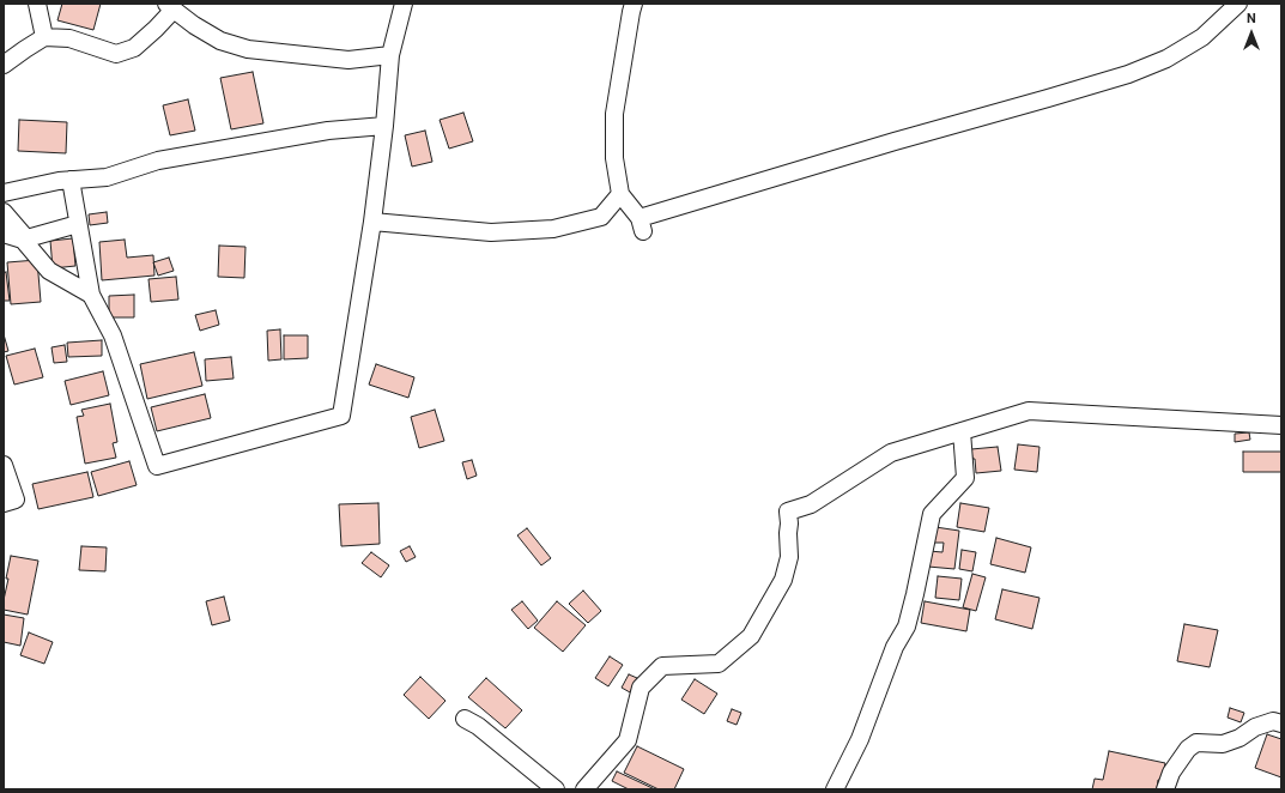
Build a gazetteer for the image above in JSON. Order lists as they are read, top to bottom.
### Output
{
  "north": "top"
}
